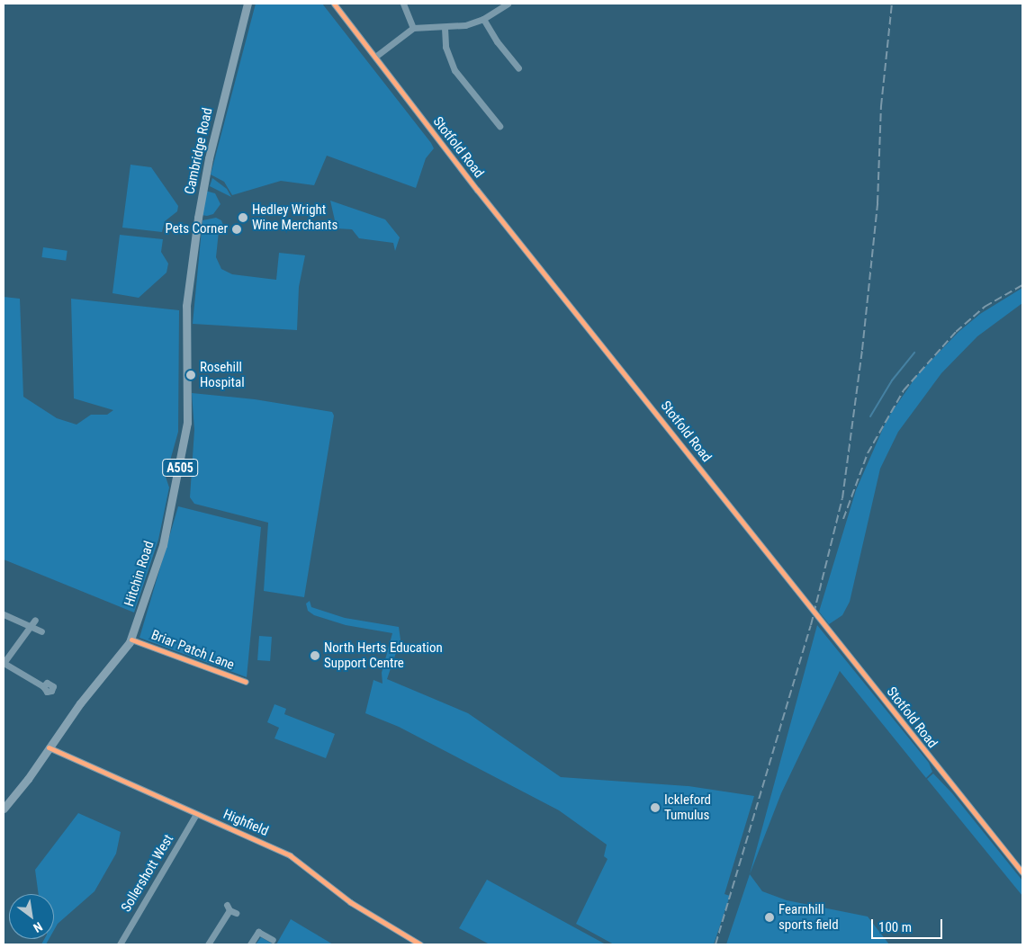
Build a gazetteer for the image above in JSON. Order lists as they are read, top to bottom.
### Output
{
  "streets": {
    "main road": ["Cambridge Road", "A505", "Hitchin Road"],
    "street": [
      "Stotfold Road",
      "Briar Patch Lane",
      "Highfield",
      "Sollershott West"
    ]
  },
  "crossings": [
    ["Cambridge Road", "Hitchin Road"],
    ["Hitchin Road", "Briar Patch Lane"],
    ["Hitchin Road", "Highfield"],
    ["Highfield", "Sollershott West"]
  ],
  "places": [
    "Hedley Wright Wine Merchants",
    "Pets Corner",
    "Rosehill Hospital",
    "North Herts Education Support Centre",
    "Ickleford Tumulus",
    "Fearnhill sports field"
  ],
  "scale_bar": "100 m",
  "north": "bottom right"
}
